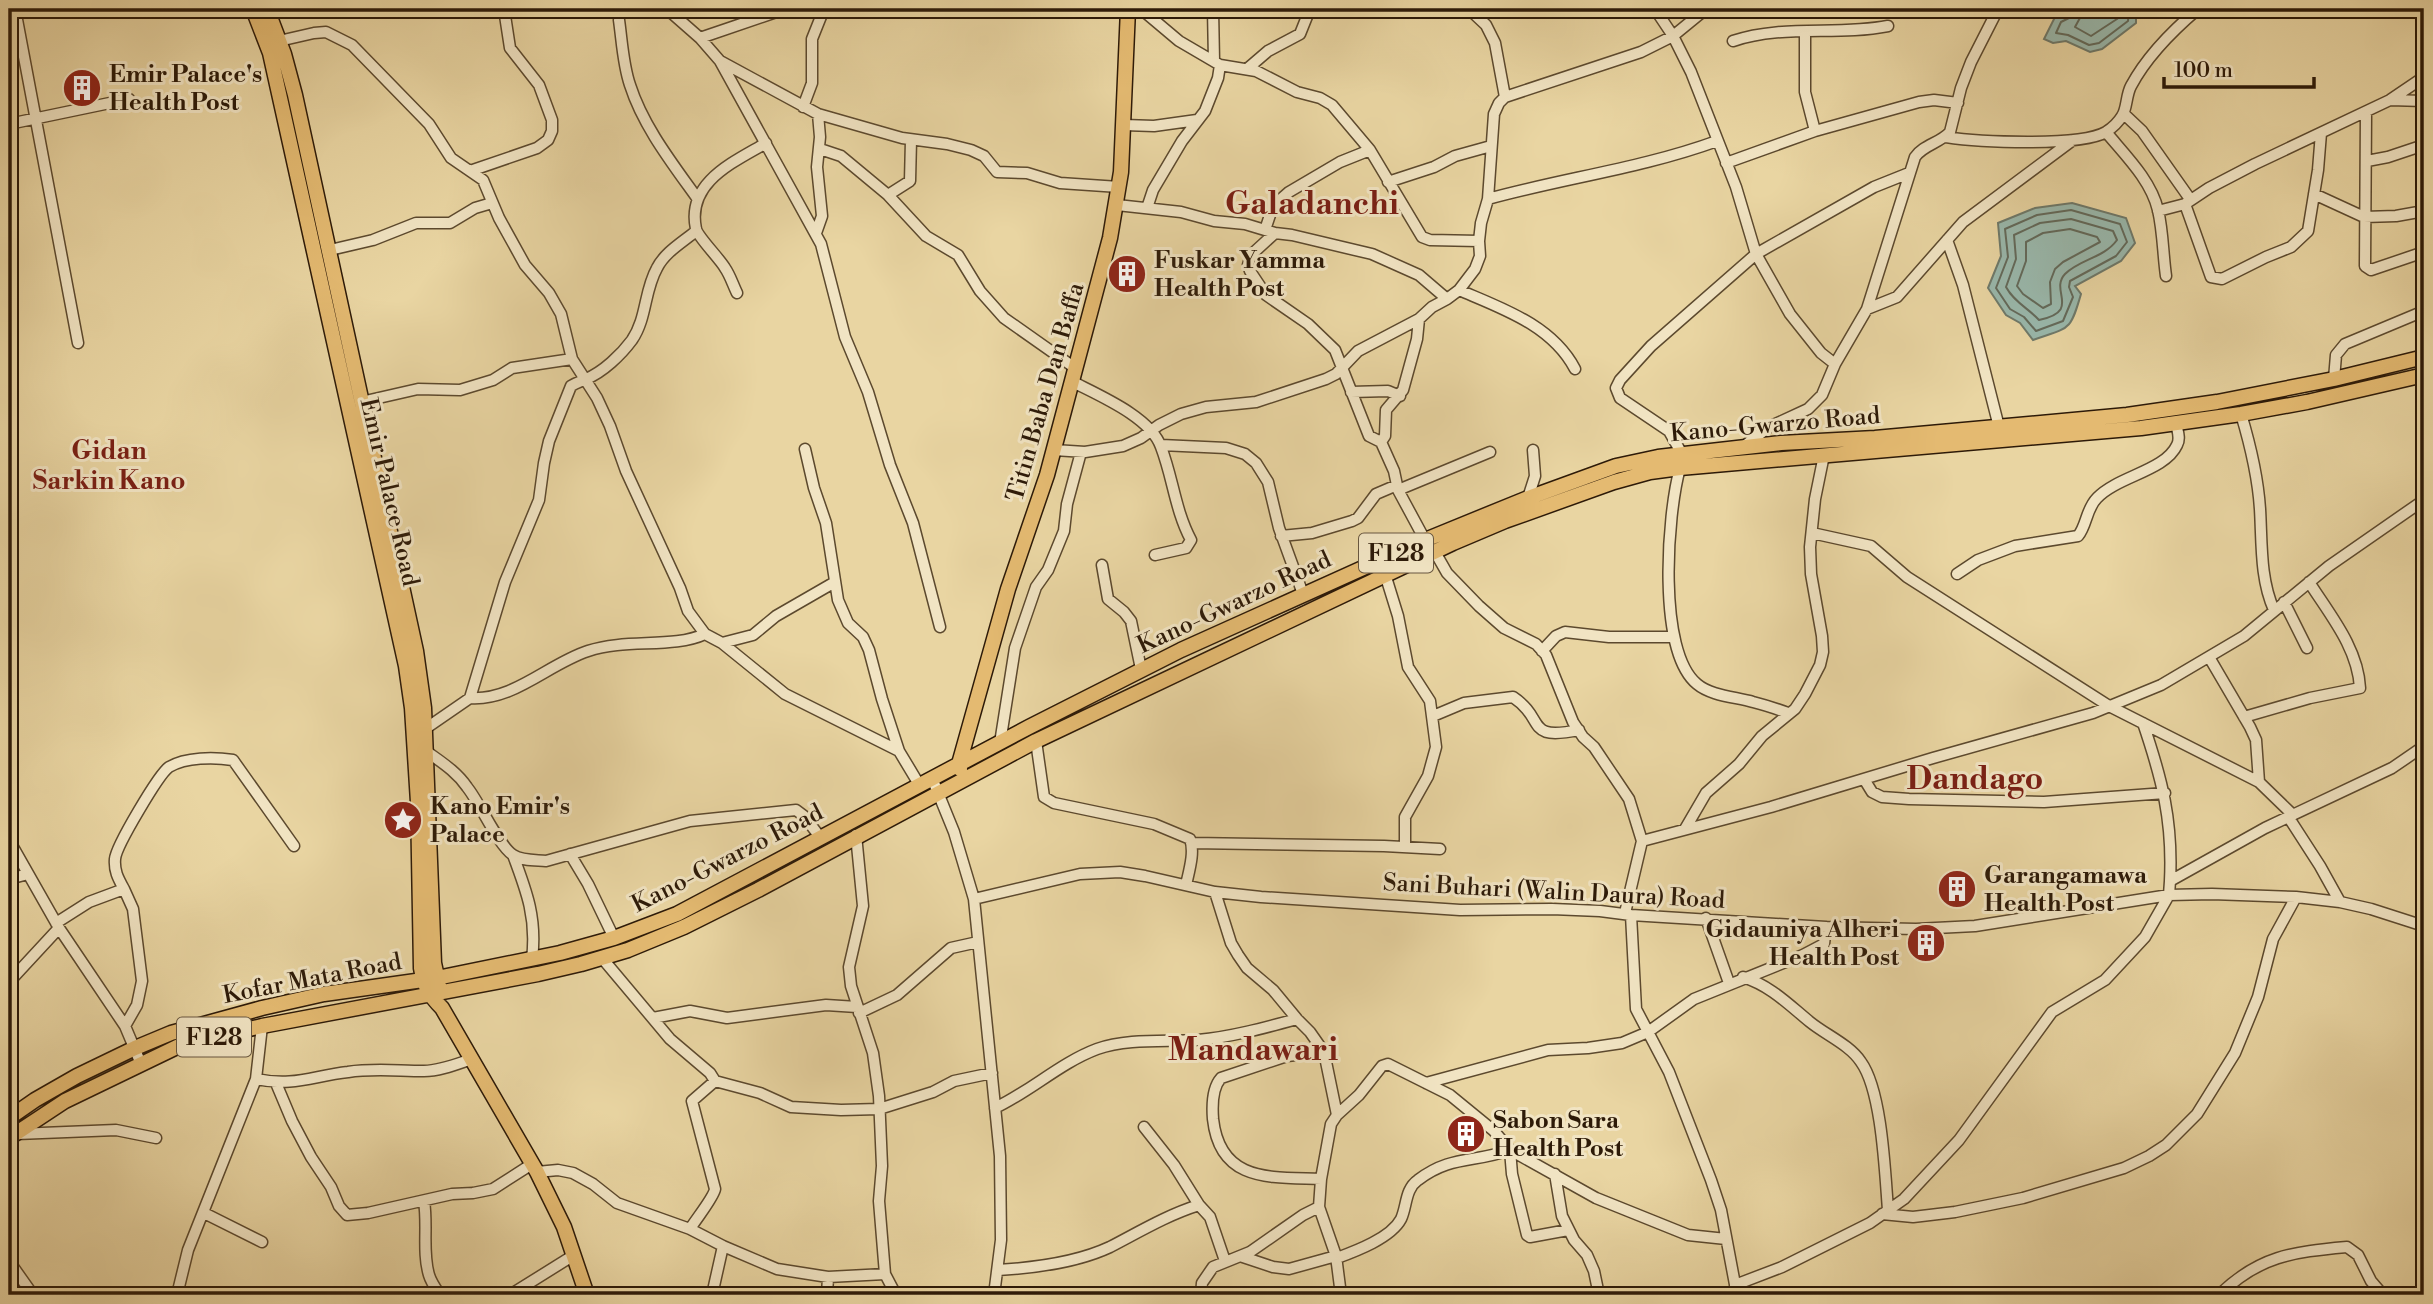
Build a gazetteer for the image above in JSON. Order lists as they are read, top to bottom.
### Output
{
  "streets": {
    "main road": [
      "Titin Baba Dan Baffa",
      "Kano-Gwarzo Road",
      "Emir Palace Road",
      "F128",
      "Kofar Mata Road"
    ],
    "street": ["Sani Buhari (Walin Daura) Road"]
  },
  "crossings": [
    ["Titin Baba Dan Baffa", "Kano-Gwarzo Road"],
    ["Kano-Gwarzo Road", "Emir Palace Road"],
    ["Kano-Gwarzo Road", "Kofar Mata Road"],
    ["Emir Palace Road", "Kofar Mata Road"]
  ],
  "districts": [
    "Galadanchi",
    "Gidan Sarkin Kano",
    "Dandago",
    "Mandawari"
  ],
  "places": {
    "building": [
      "Emir Palace's Health Post",
      "Fuskar Yamma Health Post",
      "Garangamawa Health Post",
      "Gidauniya Alheri Health Post",
      "Sabon Sara Health Post"
    ],
    "place": ["Kano Emir's Palace"]
  },
  "scale_bar": "100 m"
}
